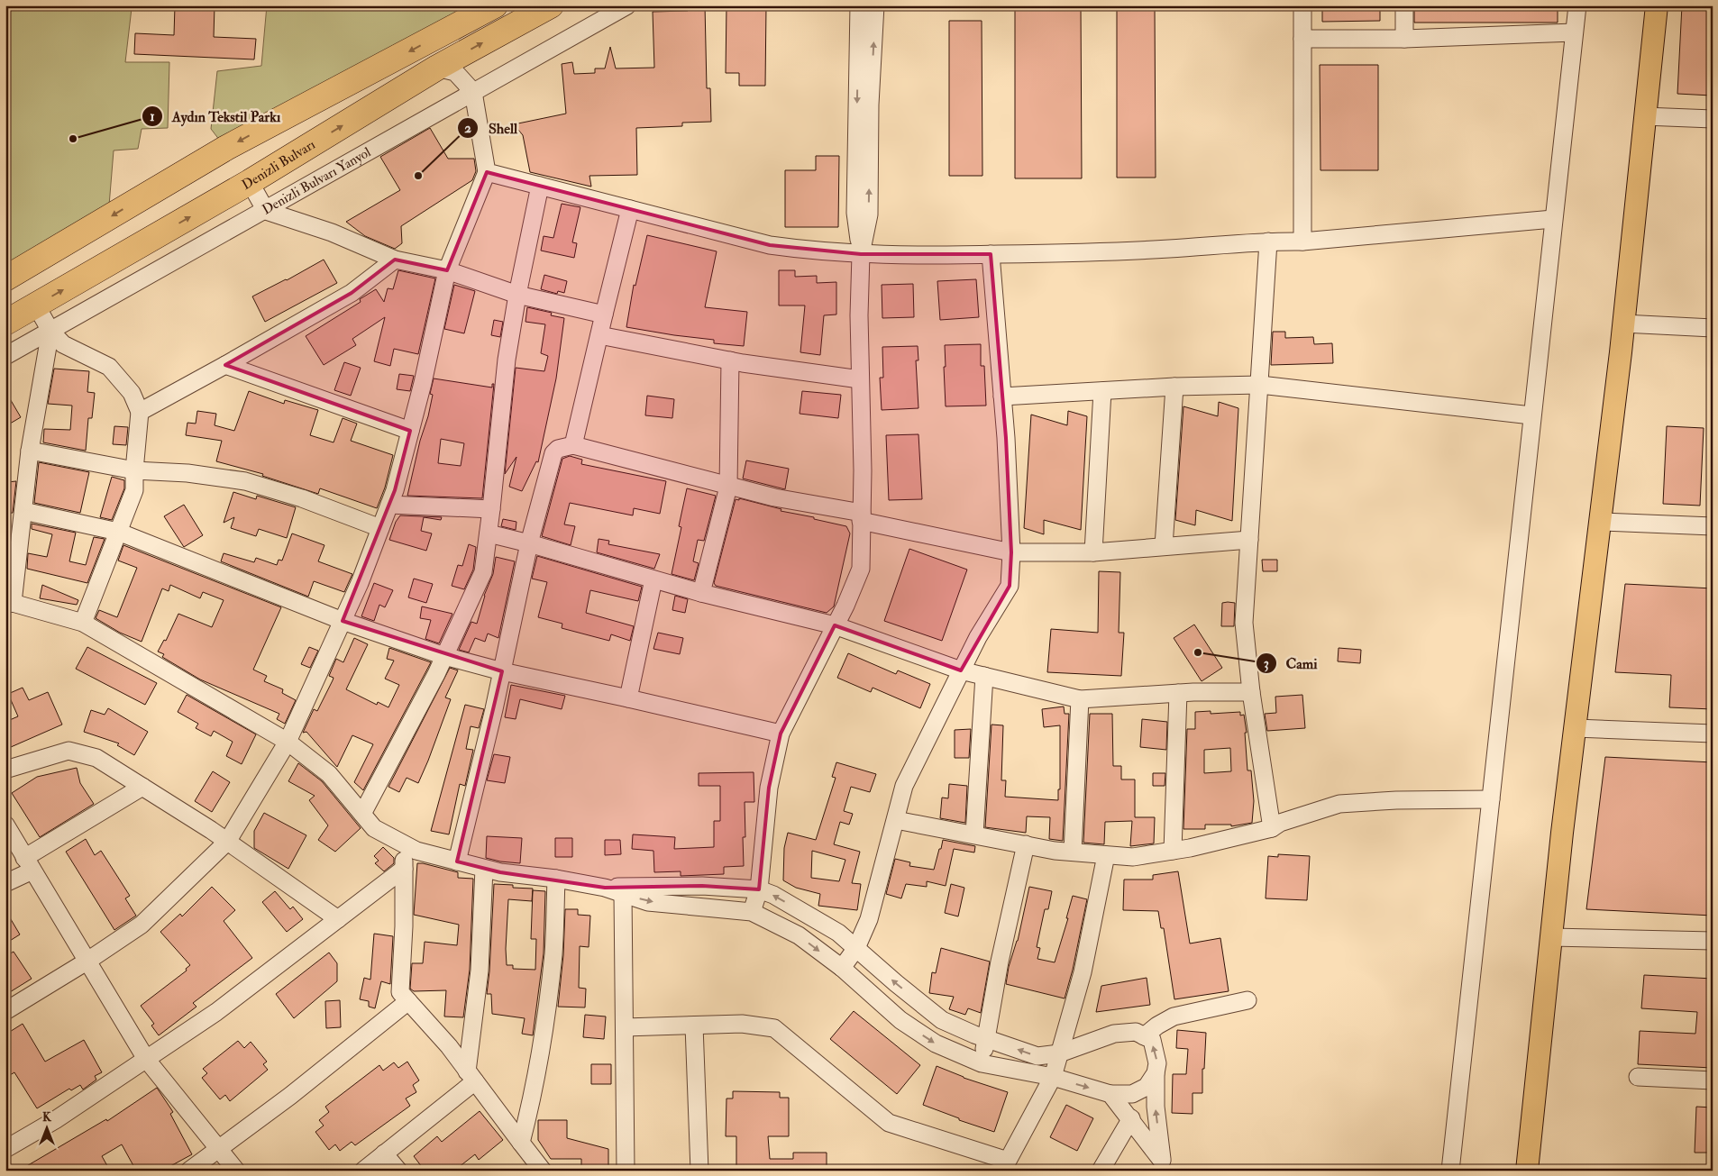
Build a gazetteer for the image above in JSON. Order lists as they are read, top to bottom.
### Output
{
  "streets": {
    "highway": ["Denizli Bulvarı"],
    "street": ["Denizli Bulvarı Yanyol"]
  },
  "places": ["Aydın Tekstil Parkı", "Shell", "Cami"],
  "north": "top"
}
